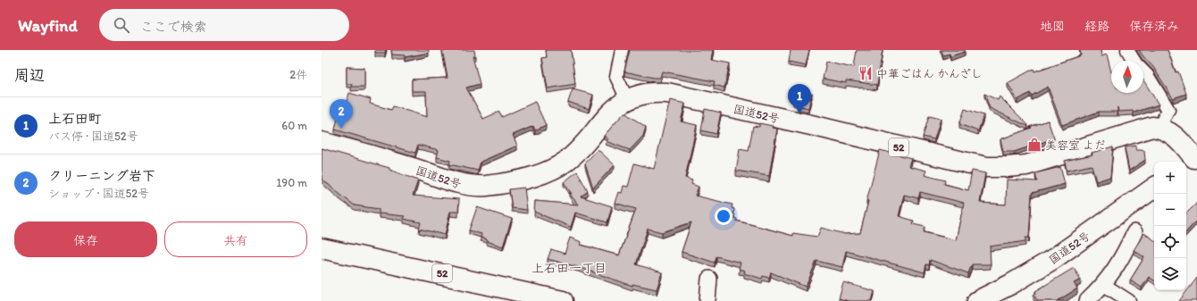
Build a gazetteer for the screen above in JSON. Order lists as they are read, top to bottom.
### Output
{
  "streets": {
    "highway": ["国道52号", "52"]
  },
  "districts": ["上石田一丁目"],
  "places": {
    "restaurant": ["中華ごはん かんざし"],
    "shop": ["美容室 よだ"]
  },
  "north": "top",
  "page": {
    "header": "Wayfind",
    "search": "ここで検索",
    "nav": ["地図", "経路", "保存済み"],
    "heading": ["周辺", "2件"],
    "pins": ["1", "2"],
    "list": [
      {
        "mark": "1",
        "name": "上石田町",
        "note": "バス停 · 国道52号",
        "value": "60 m"
      },
      {
        "mark": "2",
        "name": "クリーニング岩下",
        "note": "ショップ · 国道52号",
        "value": "190 m"
      }
    ],
    "map_buttons": ["+", "−"],
    "buttons": ["保存", "共有"]
  }
}
